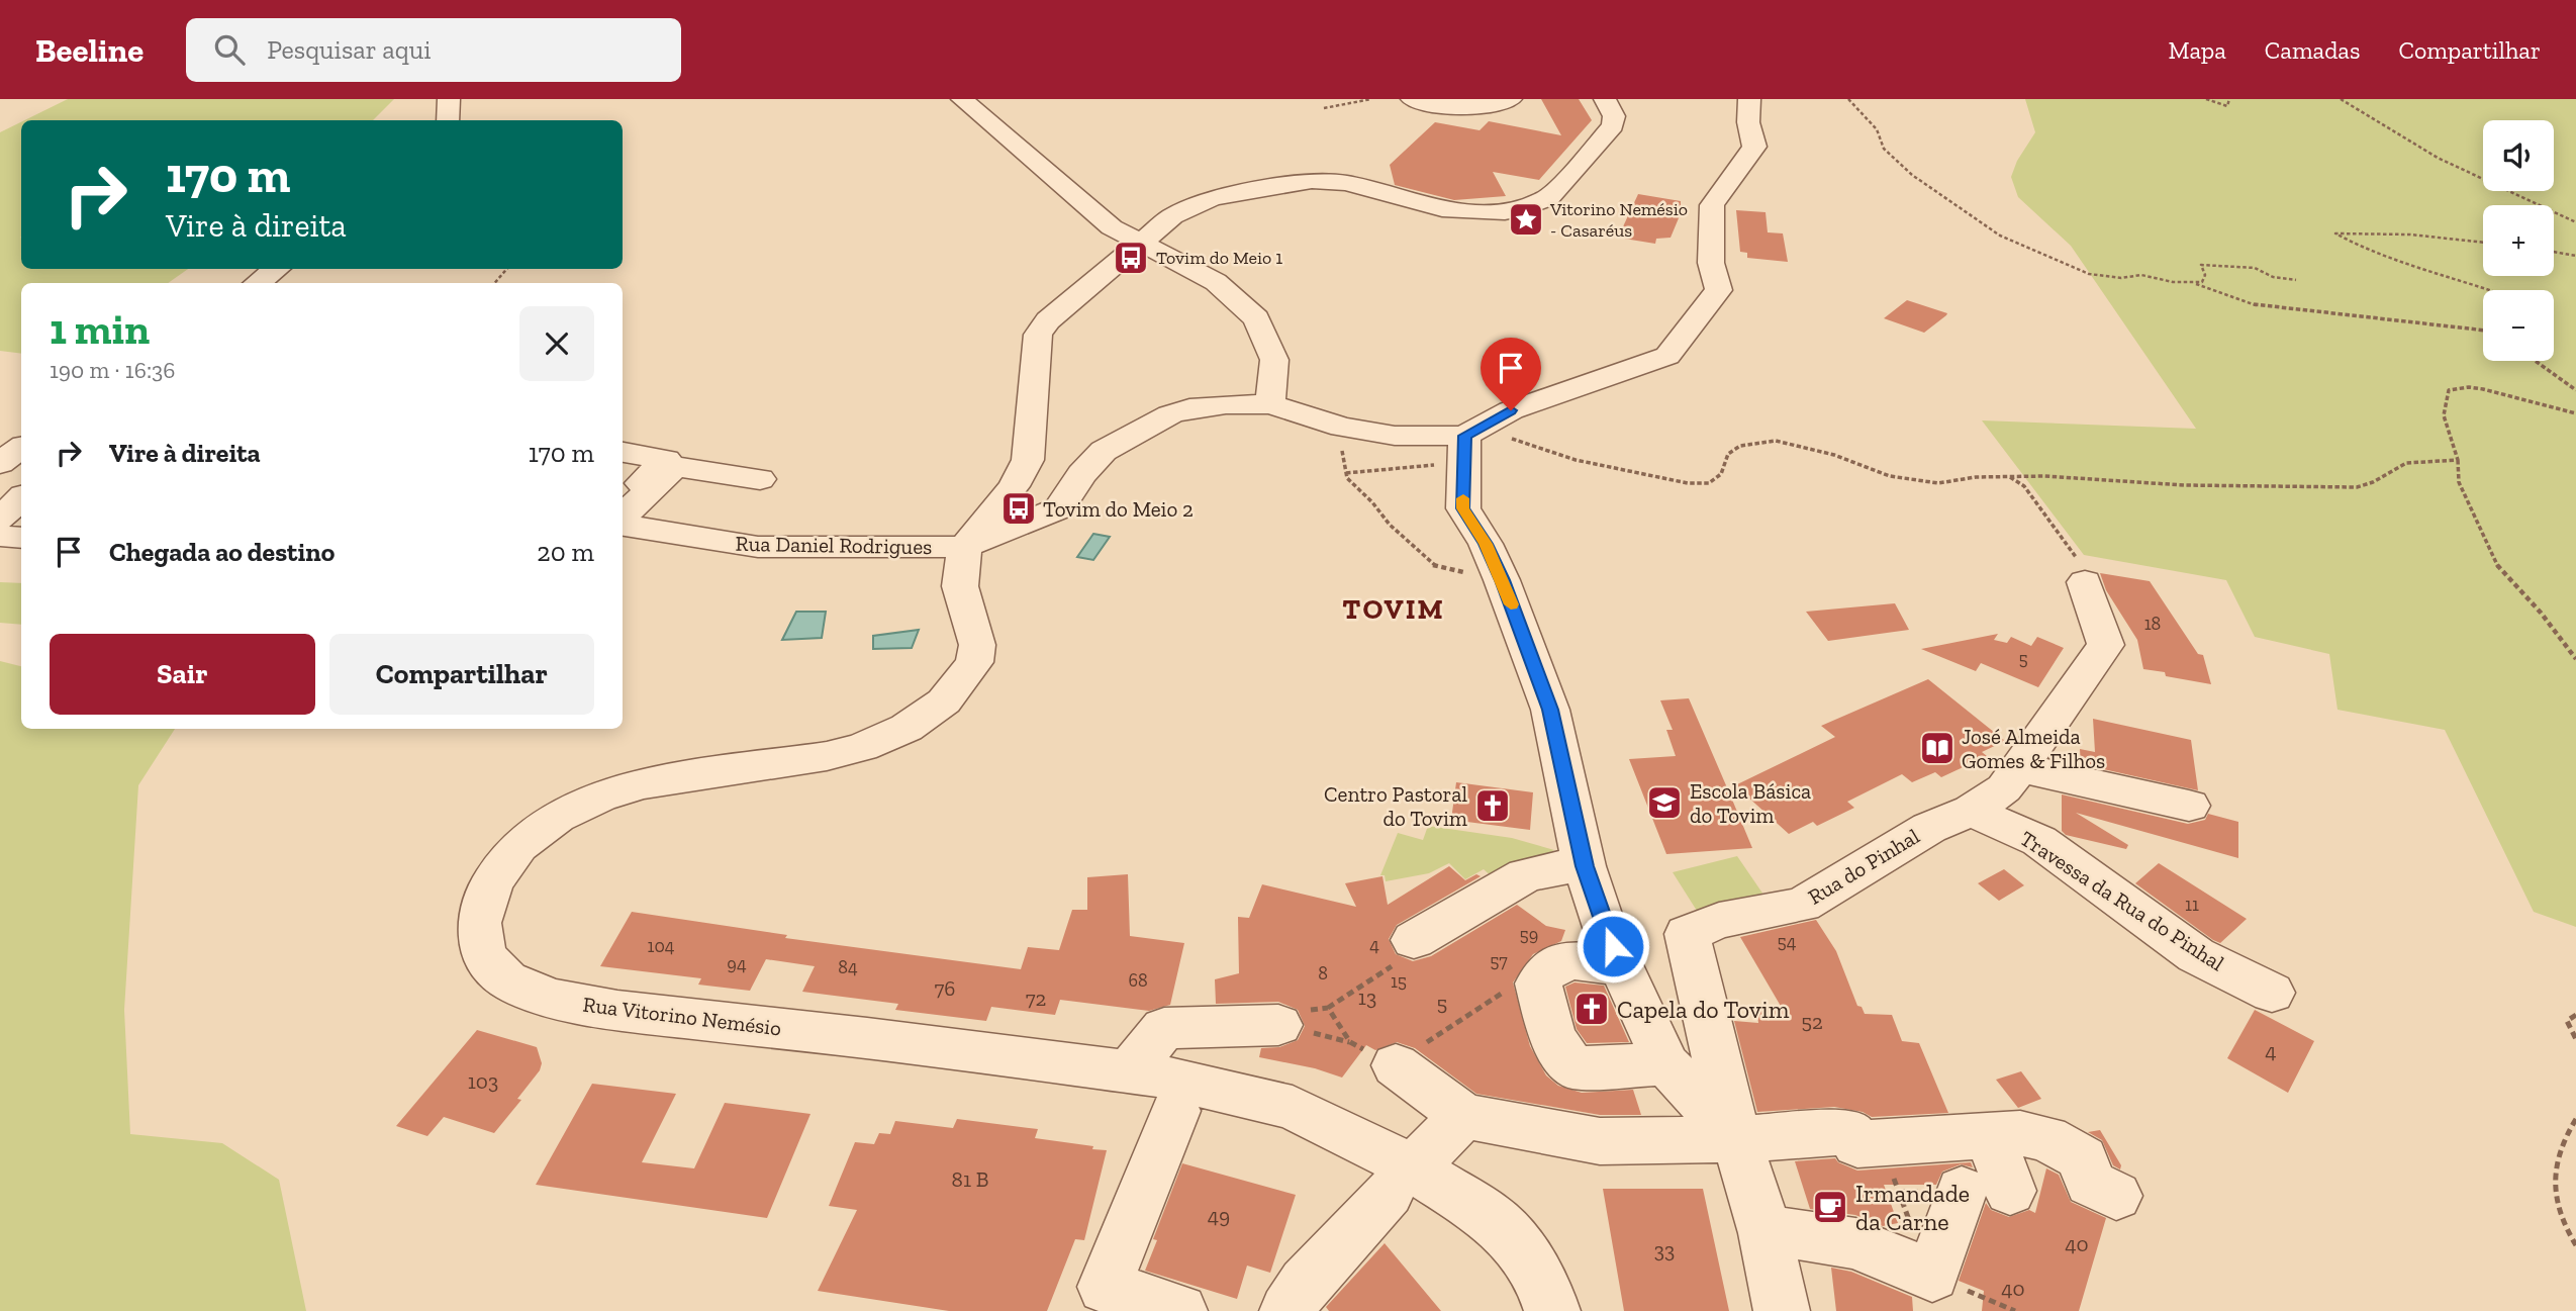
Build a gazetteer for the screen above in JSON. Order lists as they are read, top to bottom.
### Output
{
  "streets": {
    "street": [
      "Rua Daniel Rodrigues",
      "Rua do Pinhal",
      "Travessa da Rua do Pinhal",
      "Rua Vitorino Nemésio"
    ]
  },
  "crossings": [
    ["Rua Daniel Rodrigues", "Rua Vitorino Nemésio"],
    ["Rua do Pinhal", "Travessa da Rua do Pinhal"]
  ],
  "districts": ["TOVIM"],
  "places": {
    "place": ["Vitorino Nemésio - Casaréus"],
    "bus stop": ["Tovim do Meio 1", "Tovim do Meio 2"],
    "library": ["José Almeida Gomes & Filhos"],
    "school or university": ["Escola Básica do Tovim"],
    "church": ["Centro Pastoral do Tovim", "Capela do Tovim"],
    "cafe": ["Irmandade da Carne"]
  },
  "house_numbers": [
    "18",
    "5",
    "11",
    "59",
    "54",
    "4",
    "104",
    "57",
    "94",
    "84",
    "8",
    "68",
    "15",
    "76",
    "13",
    "72",
    "5",
    "52",
    "4",
    "103",
    "81 B",
    "49",
    "40",
    "33",
    "40"
  ],
  "page": {
    "header": "Beeline",
    "search": "Pesquisar aqui",
    "nav": ["Mapa", "Camadas", "Compartilhar"],
    "map_buttons": ["+", "−"],
    "turn": ["170 m", "Vire à direita"],
    "heading": ["1 min", "190 m · 16:36"],
    "list": [
      {
        "name": "Vire à direita",
        "value": "170 m"
      },
      {
        "name": "Chegada ao destino",
        "value": "20 m"
      }
    ],
    "buttons": ["Sair", "Compartilhar"]
  }
}
